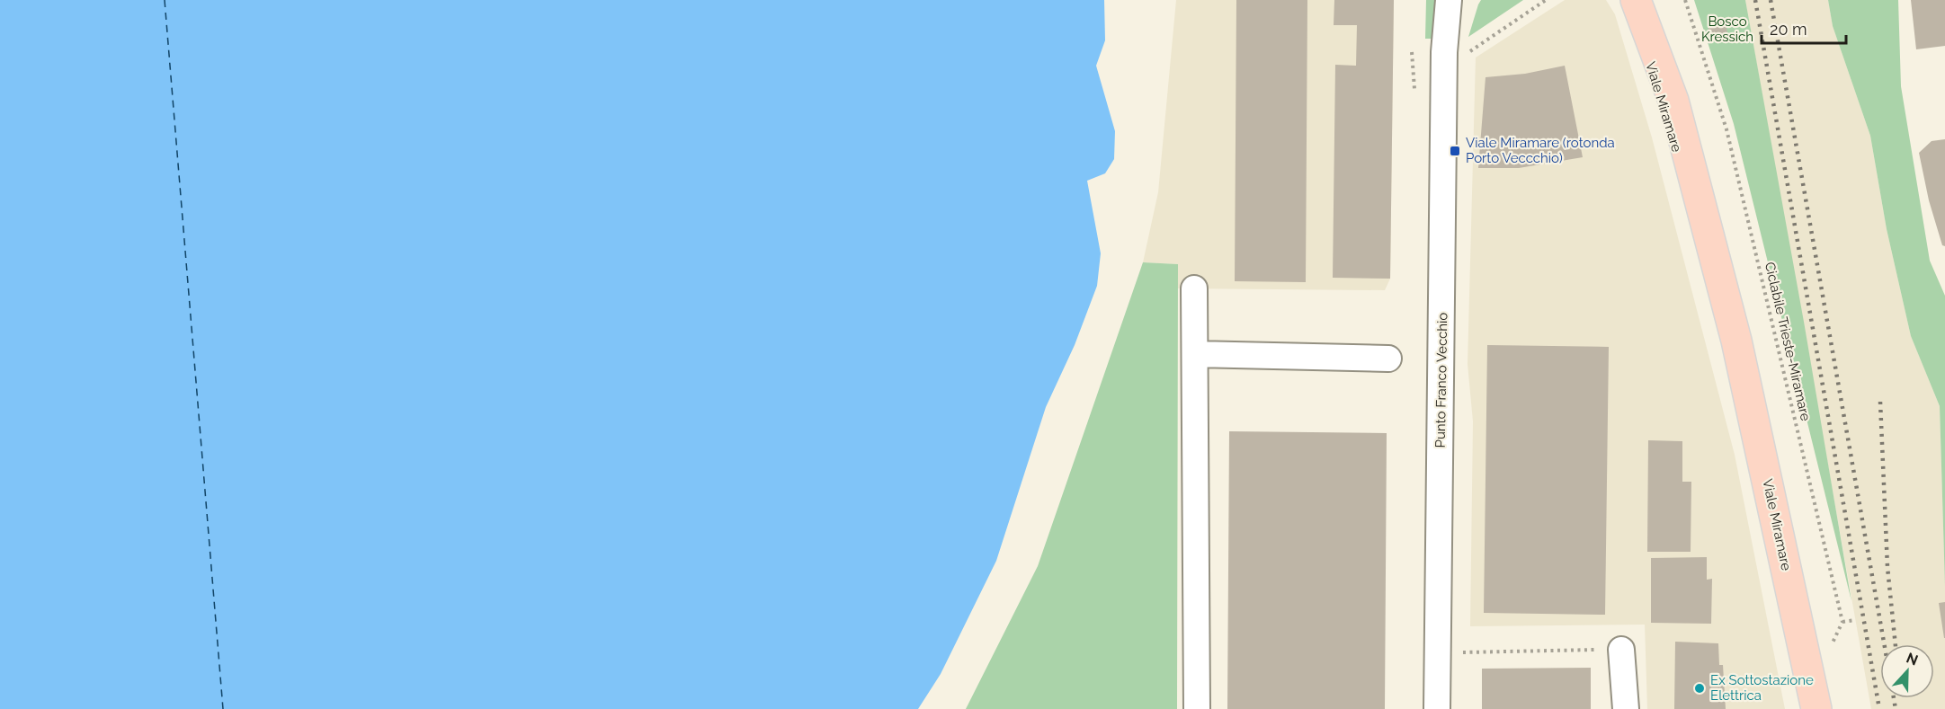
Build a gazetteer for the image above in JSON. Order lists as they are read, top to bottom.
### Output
{
  "streets": {
    "main road": ["Viale Miramare"],
    "street": ["Punto Franco Vecchio"],
    "path": ["Ciclabile Trieste-Miramare"]
  },
  "parks": ["Bosco Kressich"],
  "places": {
    "transit": ["Viale Miramare (rotonda Porto Veccchio)"],
    "other": ["Ex Sottostazione Elettrica"]
  },
  "scale_bar": "20 m",
  "north": "top"
}
